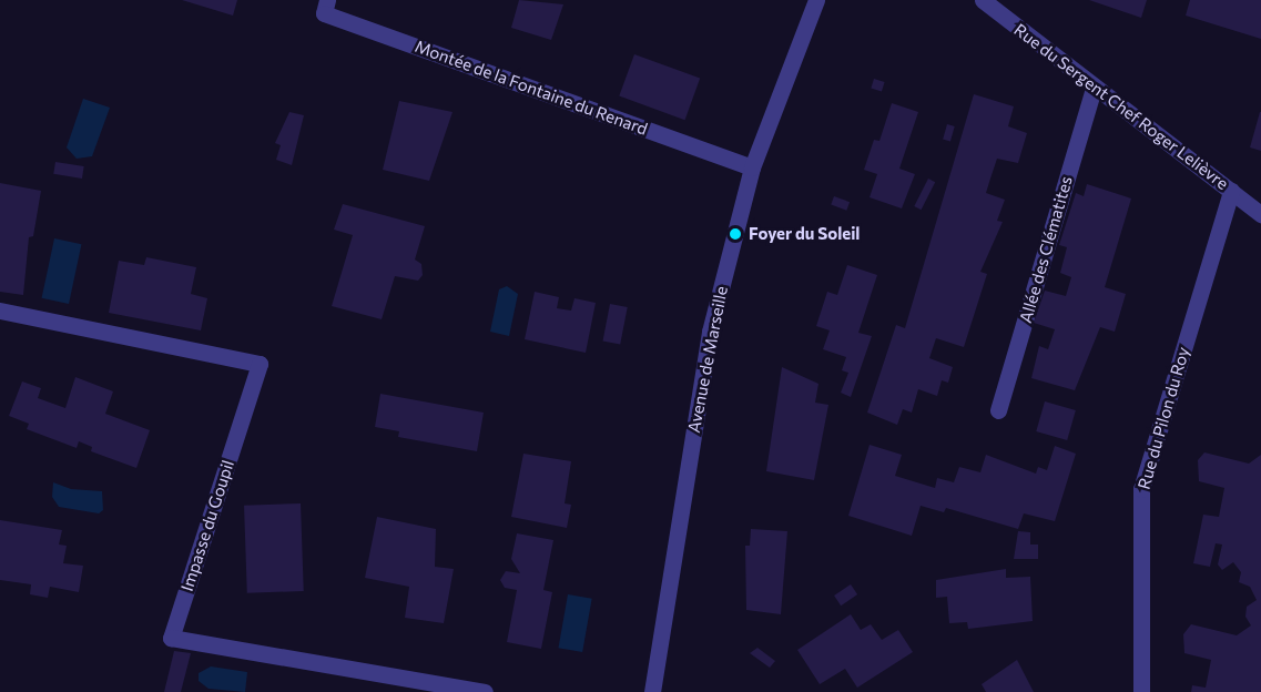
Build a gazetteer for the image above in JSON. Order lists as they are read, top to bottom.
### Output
{
  "streets": {
    "street": [
      "Montée de la Fontaine du Renard",
      "Rue du Sergent Chef Roger Lelièvre",
      "Allée des Clématites",
      "Avenue de Marseille",
      "Rue du Pilon du Roy",
      "Impasse du Goupil"
    ]
  },
  "crossings": [
    ["Montée de la Fontaine du Renard", "Avenue de Marseille"],
    ["Rue du Sergent Chef Roger Lelièvre", "Allée des Clématites"],
    ["Rue du Sergent Chef Roger Lelièvre", "Rue du Pilon du Roy"]
  ],
  "places": ["Foyer du Soleil"]
}
